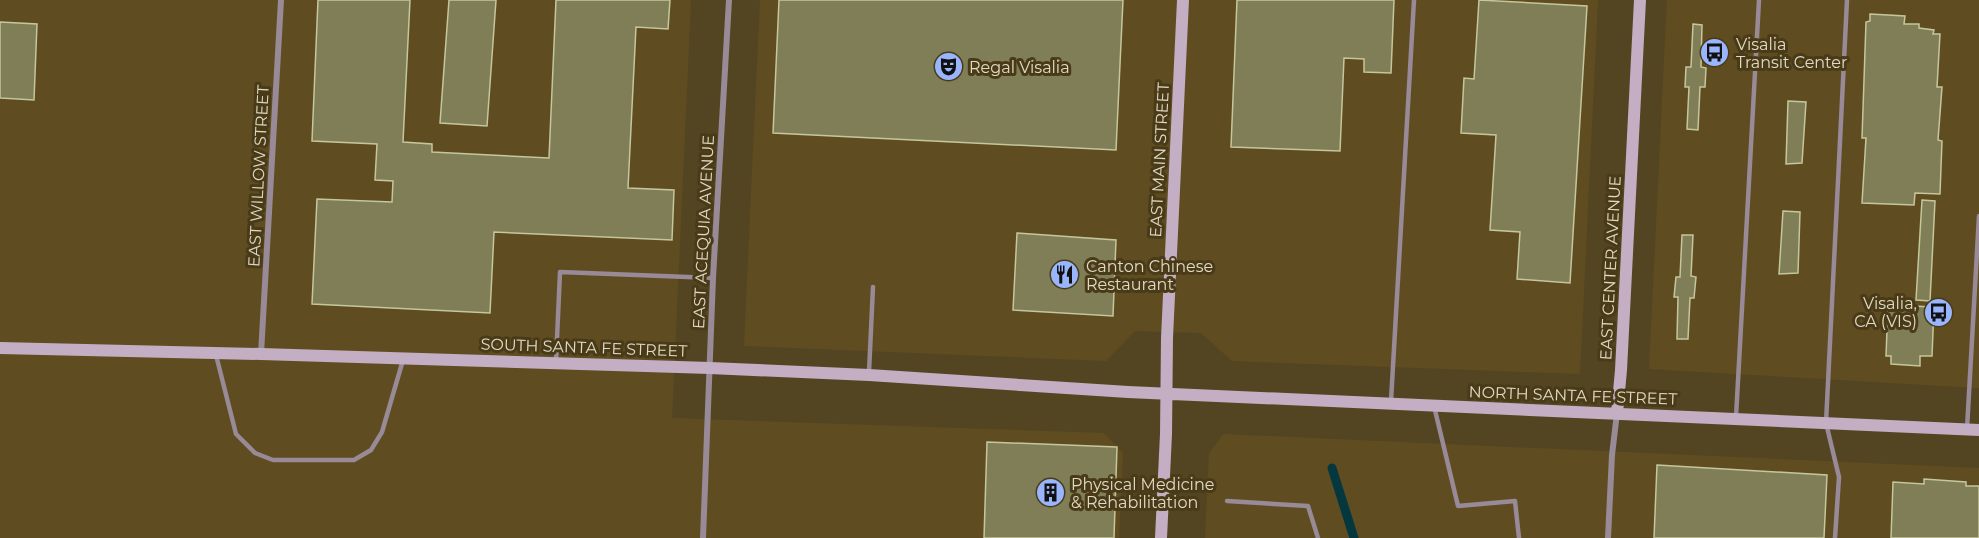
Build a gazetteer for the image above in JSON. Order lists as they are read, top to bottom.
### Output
{
  "streets": {
    "street": [
      "EAST MAIN STREET",
      "EAST WILLOW STREET",
      "EAST ACEQUIA AVENUE",
      "EAST CENTER AVENUE",
      "SOUTH SANTA FE STREET",
      "NORTH SANTA FE STREET"
    ]
  },
  "crossings": [
    ["EAST MAIN STREET", "SOUTH SANTA FE STREET"],
    ["EAST MAIN STREET", "NORTH SANTA FE STREET"],
    ["EAST WILLOW STREET", "SOUTH SANTA FE STREET"],
    ["EAST ACEQUIA AVENUE", "SOUTH SANTA FE STREET"],
    ["EAST CENTER AVENUE", "NORTH SANTA FE STREET"],
    ["SOUTH SANTA FE STREET", "NORTH SANTA FE STREET"]
  ],
  "places": {
    "bus stop": ["Visalia Transit Center", "Visalia, CA (VIS)"],
    "theatre": ["Regal Visalia"],
    "restaurant": ["Canton Chinese Restaurant"],
    "building": ["Physical Medicine & Rehabilitation"]
  }
}
